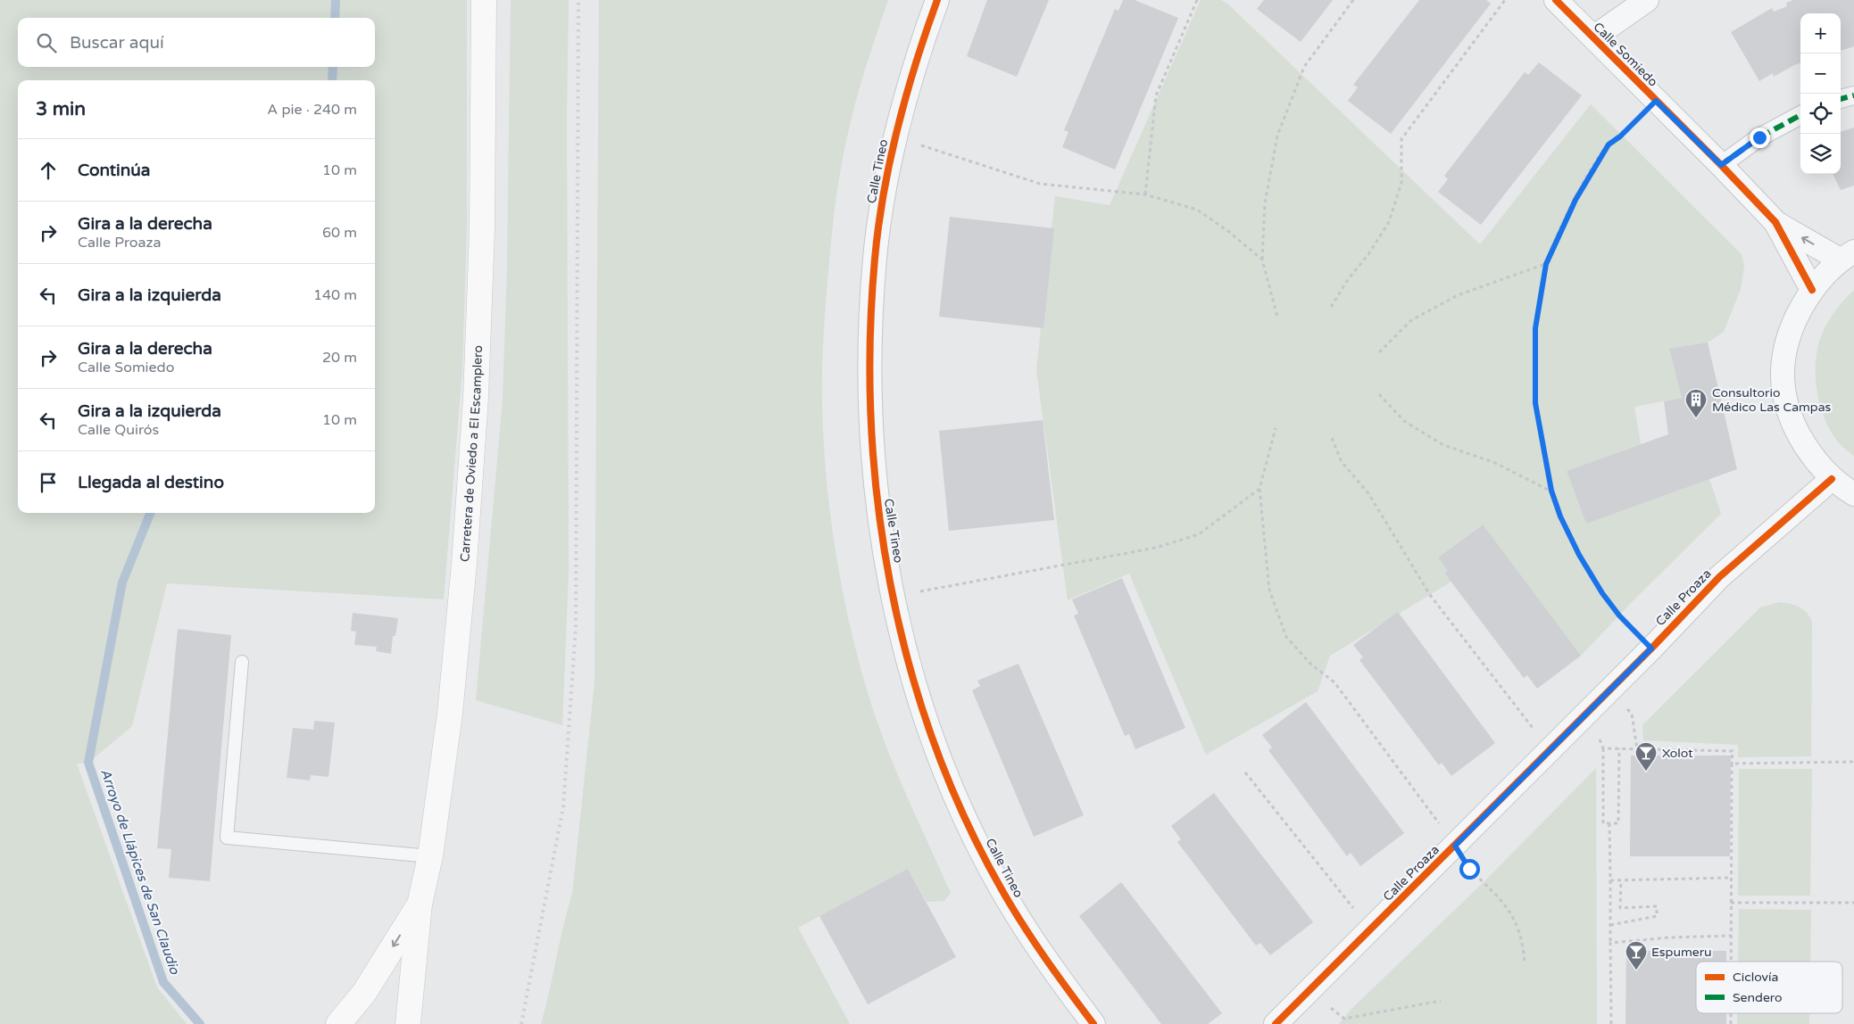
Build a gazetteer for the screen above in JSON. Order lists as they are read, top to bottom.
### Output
{
  "streets": {
    "main road": ["Carretera de Oviedo a El Escamplero"],
    "street": ["Calle Somiedo", "Calle Tineo", "Calle Proaza"]
  },
  "water": ["Arroyo de Llápices de San Claudio"],
  "places": {
    "building": ["Consultorio Médico Las Campas"],
    "bar": ["Xolot", "Espumeru"]
  },
  "legend": ["Ciclovía", "Sendero"],
  "page": {
    "map_buttons": ["+", "−"],
    "search": "Buscar aquí",
    "heading": ["3 min", "A pie · 240 m"],
    "list": [
      ["Continúa", "10 m"],
      ["Gira a la derecha", "Calle Proaza", "60 m"],
      ["Gira a la izquierda", "140 m"],
      ["Gira a la derecha", "Calle Somiedo", "20 m"],
      ["Gira a la izquierda", "Calle Quirós", "10 m"],
      "Llegada al destino"
    ]
  }
}
